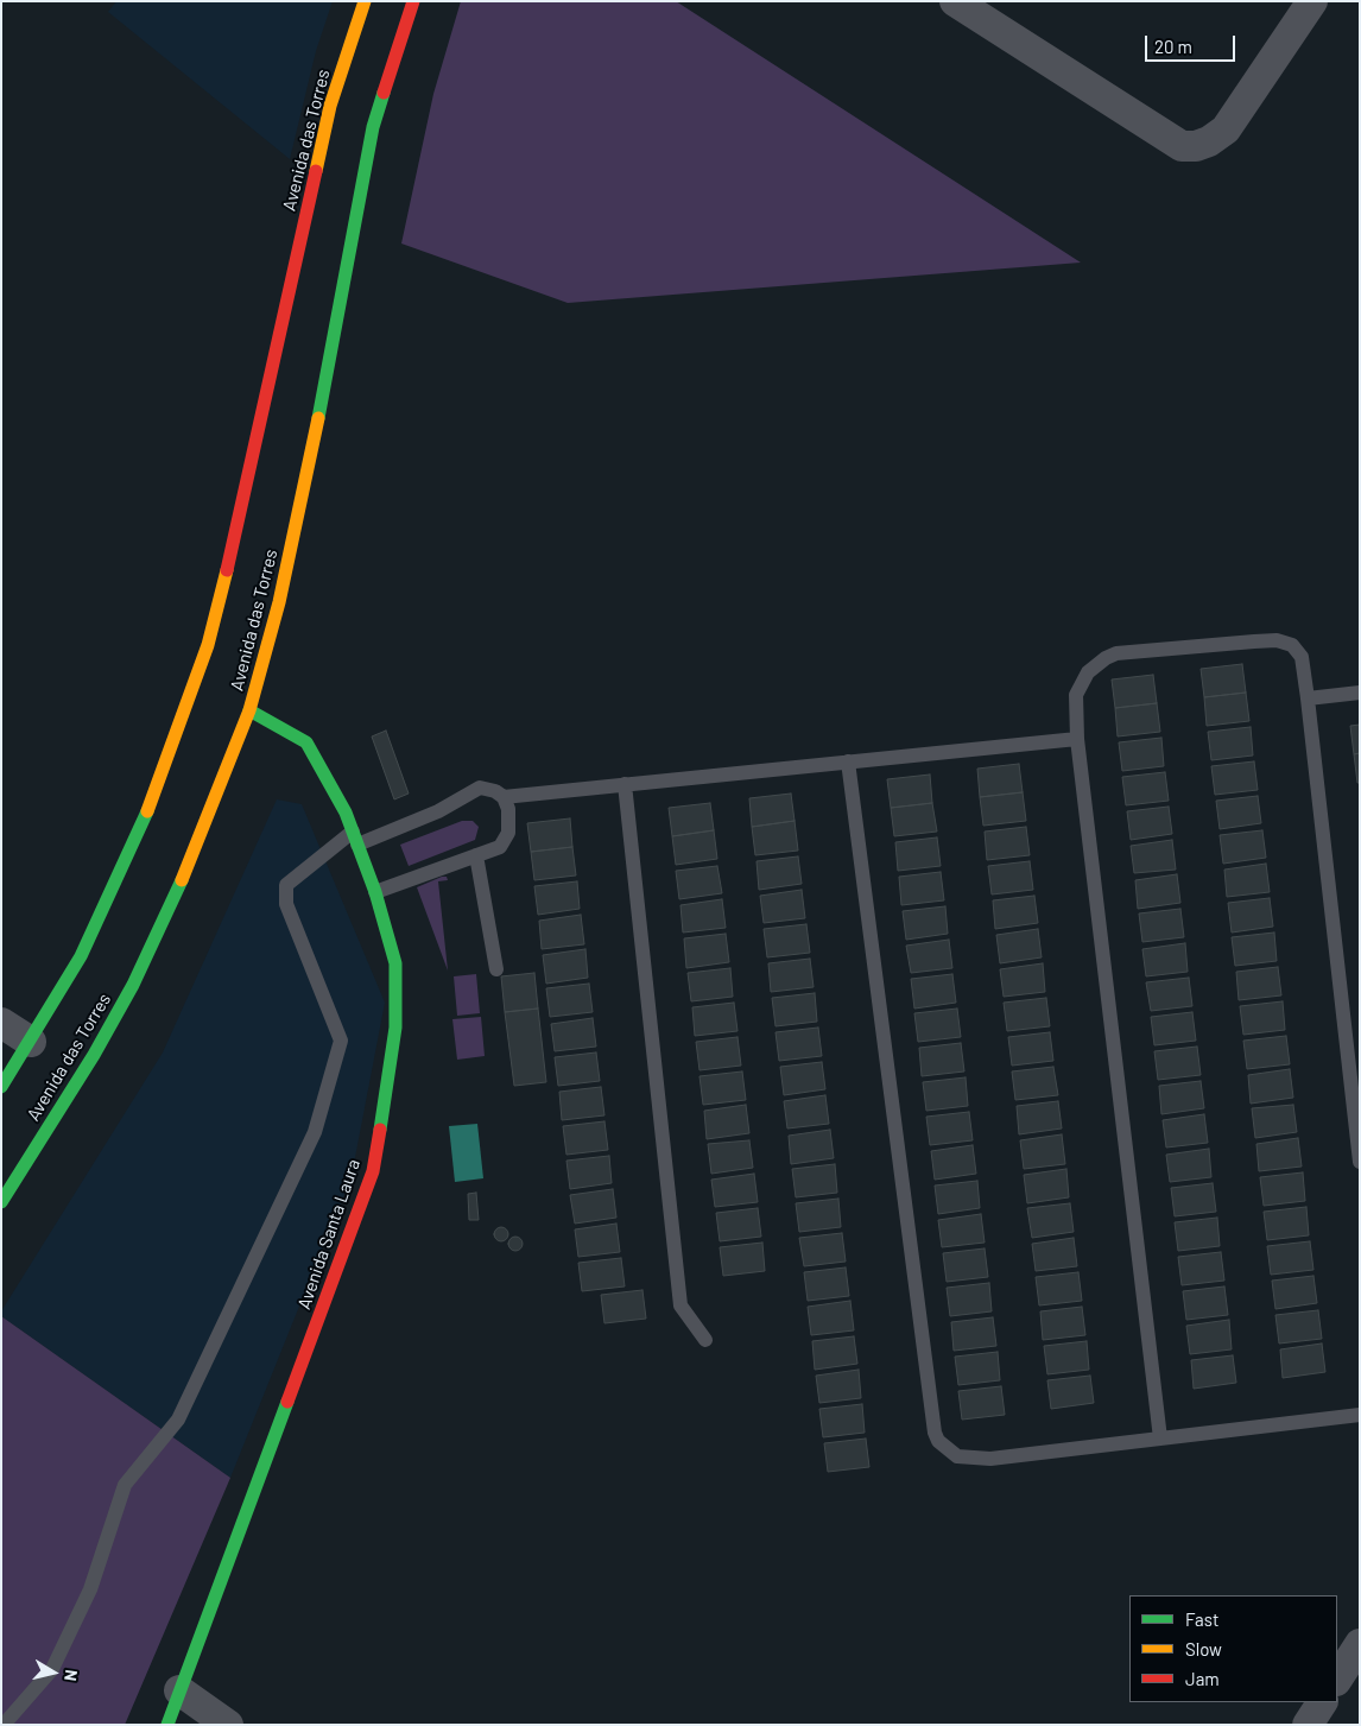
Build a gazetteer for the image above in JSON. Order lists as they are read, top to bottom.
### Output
{
  "streets": {
    "main road": ["Avenida das Torres", "Avenida Santa Laura"]
  },
  "crossings": [
    ["Avenida das Torres", "Avenida Santa Laura"]
  ],
  "legend": ["Fast", "Slow", "Jam"],
  "scale_bar": "20 m",
  "north": "right"
}
